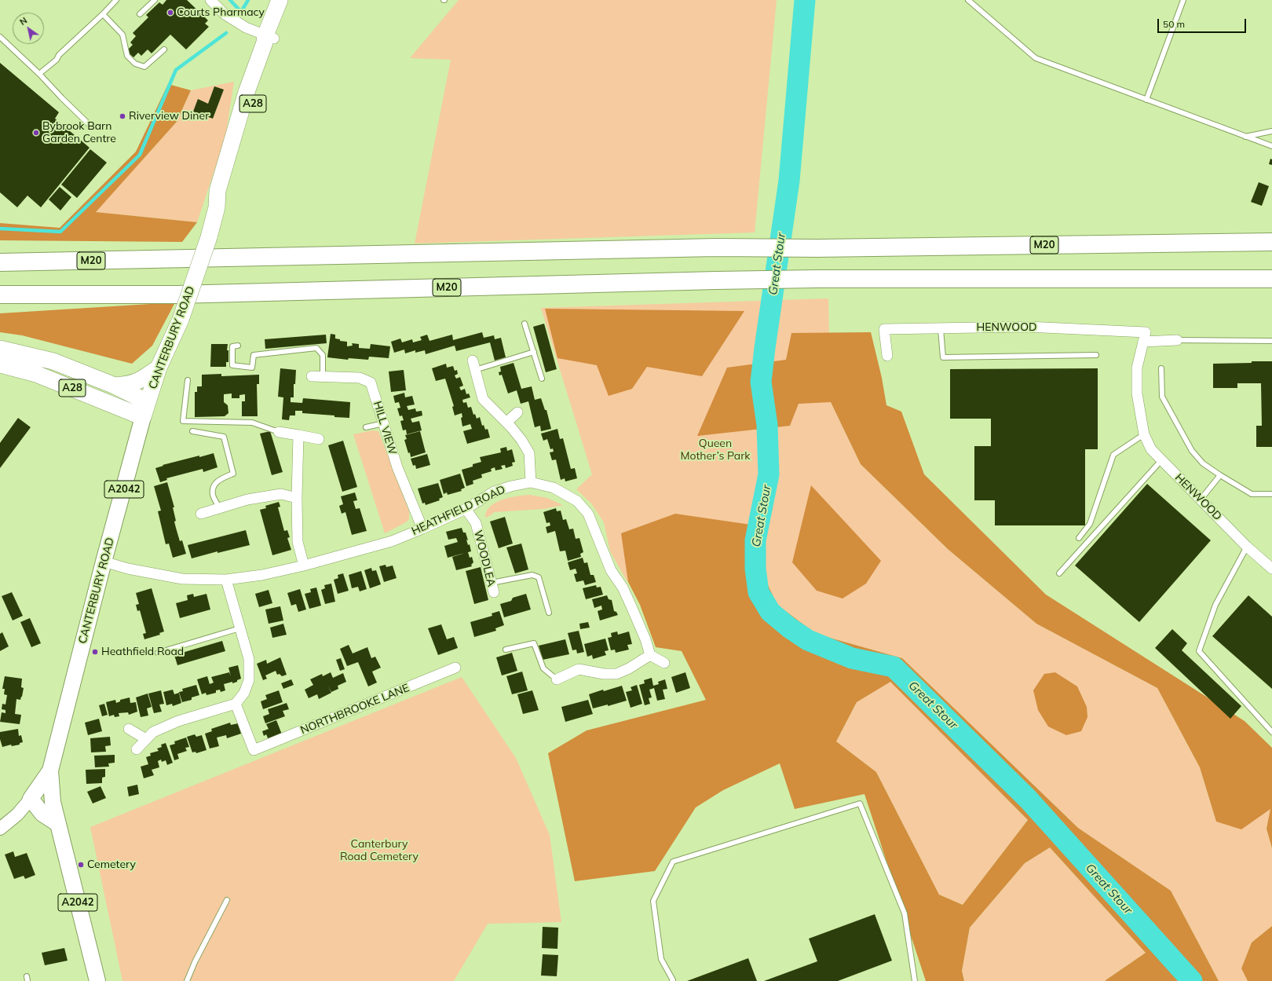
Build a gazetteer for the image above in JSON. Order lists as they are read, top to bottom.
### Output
{
  "streets": {
    "highway": ["A28", "M20", "CANTERBURY ROAD"],
    "main road": ["A2042"],
    "street": [
      "HENWOOD",
      "HILL VIEW",
      "HEATHFIELD ROAD",
      "WOODLEA",
      "NORTHBROOKE LANE"
    ]
  },
  "crossings": [
    ["A28", "CANTERBURY ROAD"],
    ["CANTERBURY ROAD", "HEATHFIELD ROAD"],
    ["HILL VIEW", "HEATHFIELD ROAD"],
    ["HEATHFIELD ROAD", "WOODLEA"]
  ],
  "water": ["Great Stour"],
  "parks": ["Queen Mother’s Park", "Canterbury Road Cemetery"],
  "places": [
    "Courts Pharmacy",
    "Riverview Diner",
    "Bybrook Barn Garden Centre",
    "Heathfield Road",
    "Cemetery"
  ],
  "scale_bar": "50 m",
  "north": "top left"
}
